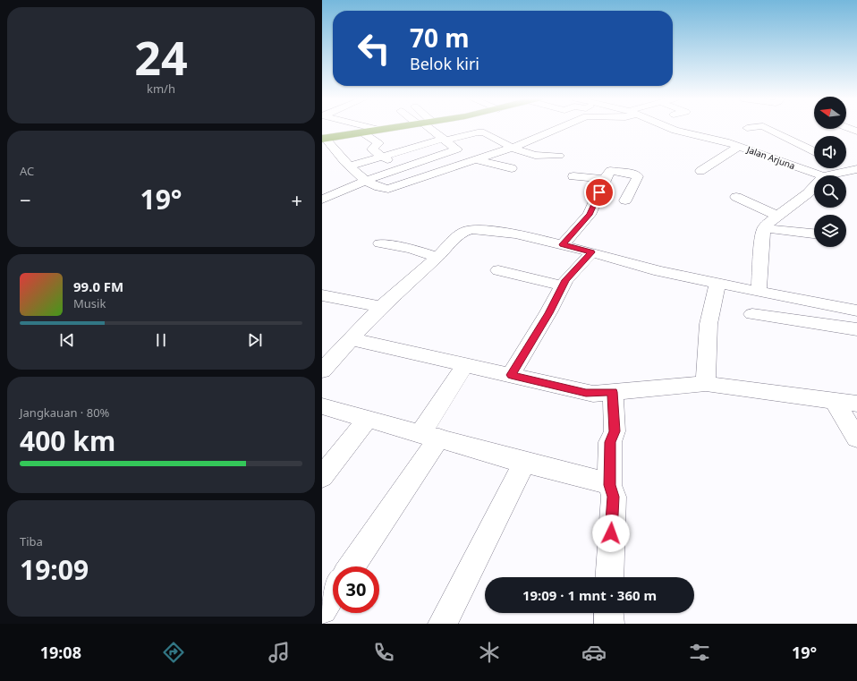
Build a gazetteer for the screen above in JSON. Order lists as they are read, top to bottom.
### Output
{
  "streets": {
    "street": ["Jalan Arjuna"]
  },
  "north": "left",
  "page": {
    "tile": [
      ["24", "km/h"],
      "AC",
      ["Jangkauan · 80%", "400 km"],
      ["Tiba", "19:09"]
    ],
    "turn": ["70 m", "Belok kiri"],
    "heat": ["−", "19°", "+"],
    "song": ["99.0 FM", "Musik"],
    "limit": "30",
    "trip": "19:09 · 1 mnt · 360 m",
    "tabs": ["19:08", "19°"]
  }
}
